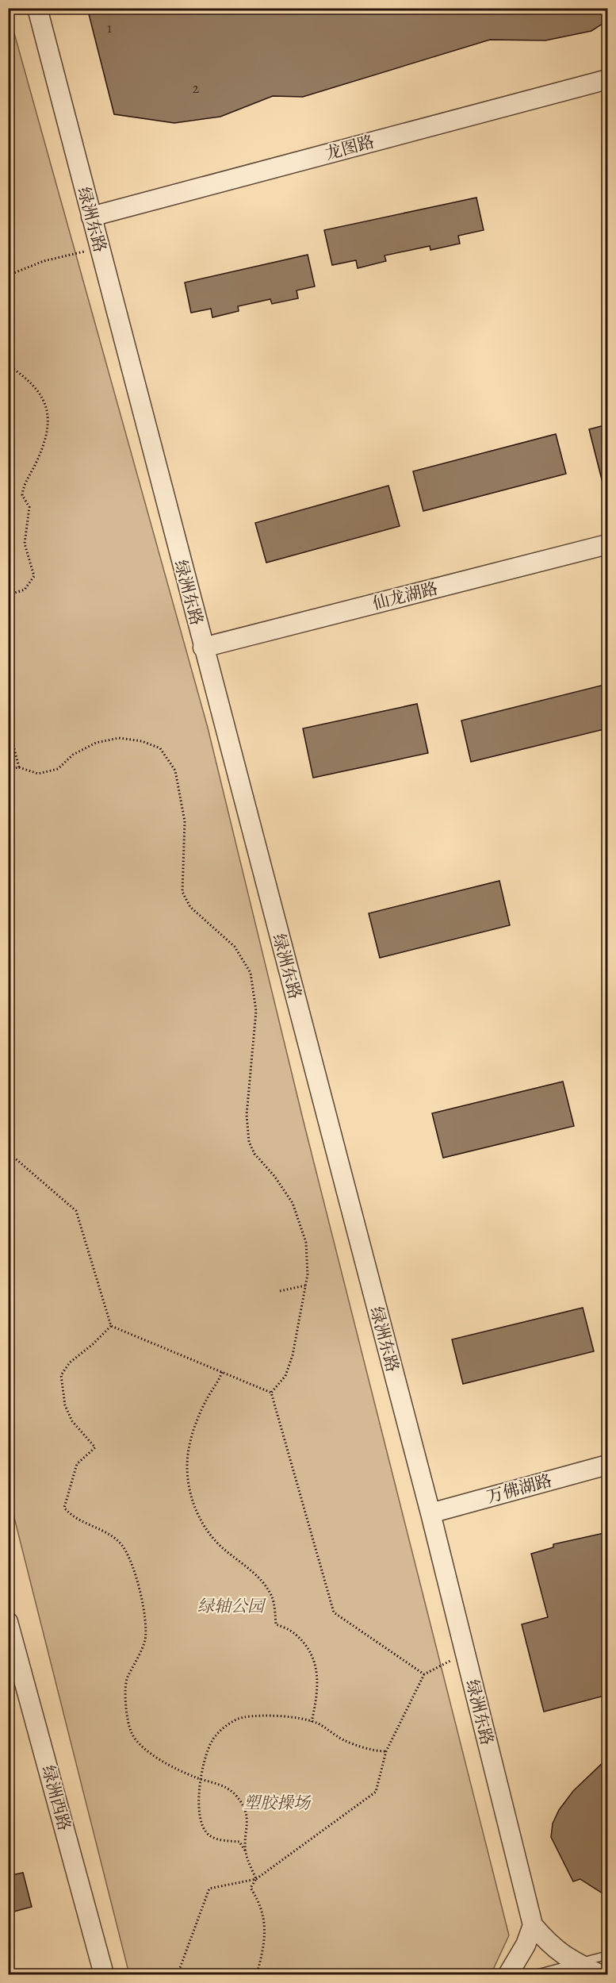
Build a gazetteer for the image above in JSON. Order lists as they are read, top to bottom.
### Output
{
  "streets": {
    "street": [
      "龙图路",
      "绿洲东路",
      "仙龙湖路",
      "万佛湖路",
      "绿洲西路"
    ]
  },
  "crossings": [
    ["龙图路", "绿洲东路"],
    ["绿洲东路", "仙龙湖路"],
    ["绿洲东路", "万佛湖路"]
  ],
  "parks": ["绿轴公园", "塑胶操场"],
  "house_numbers": ["1", "2"]
}
